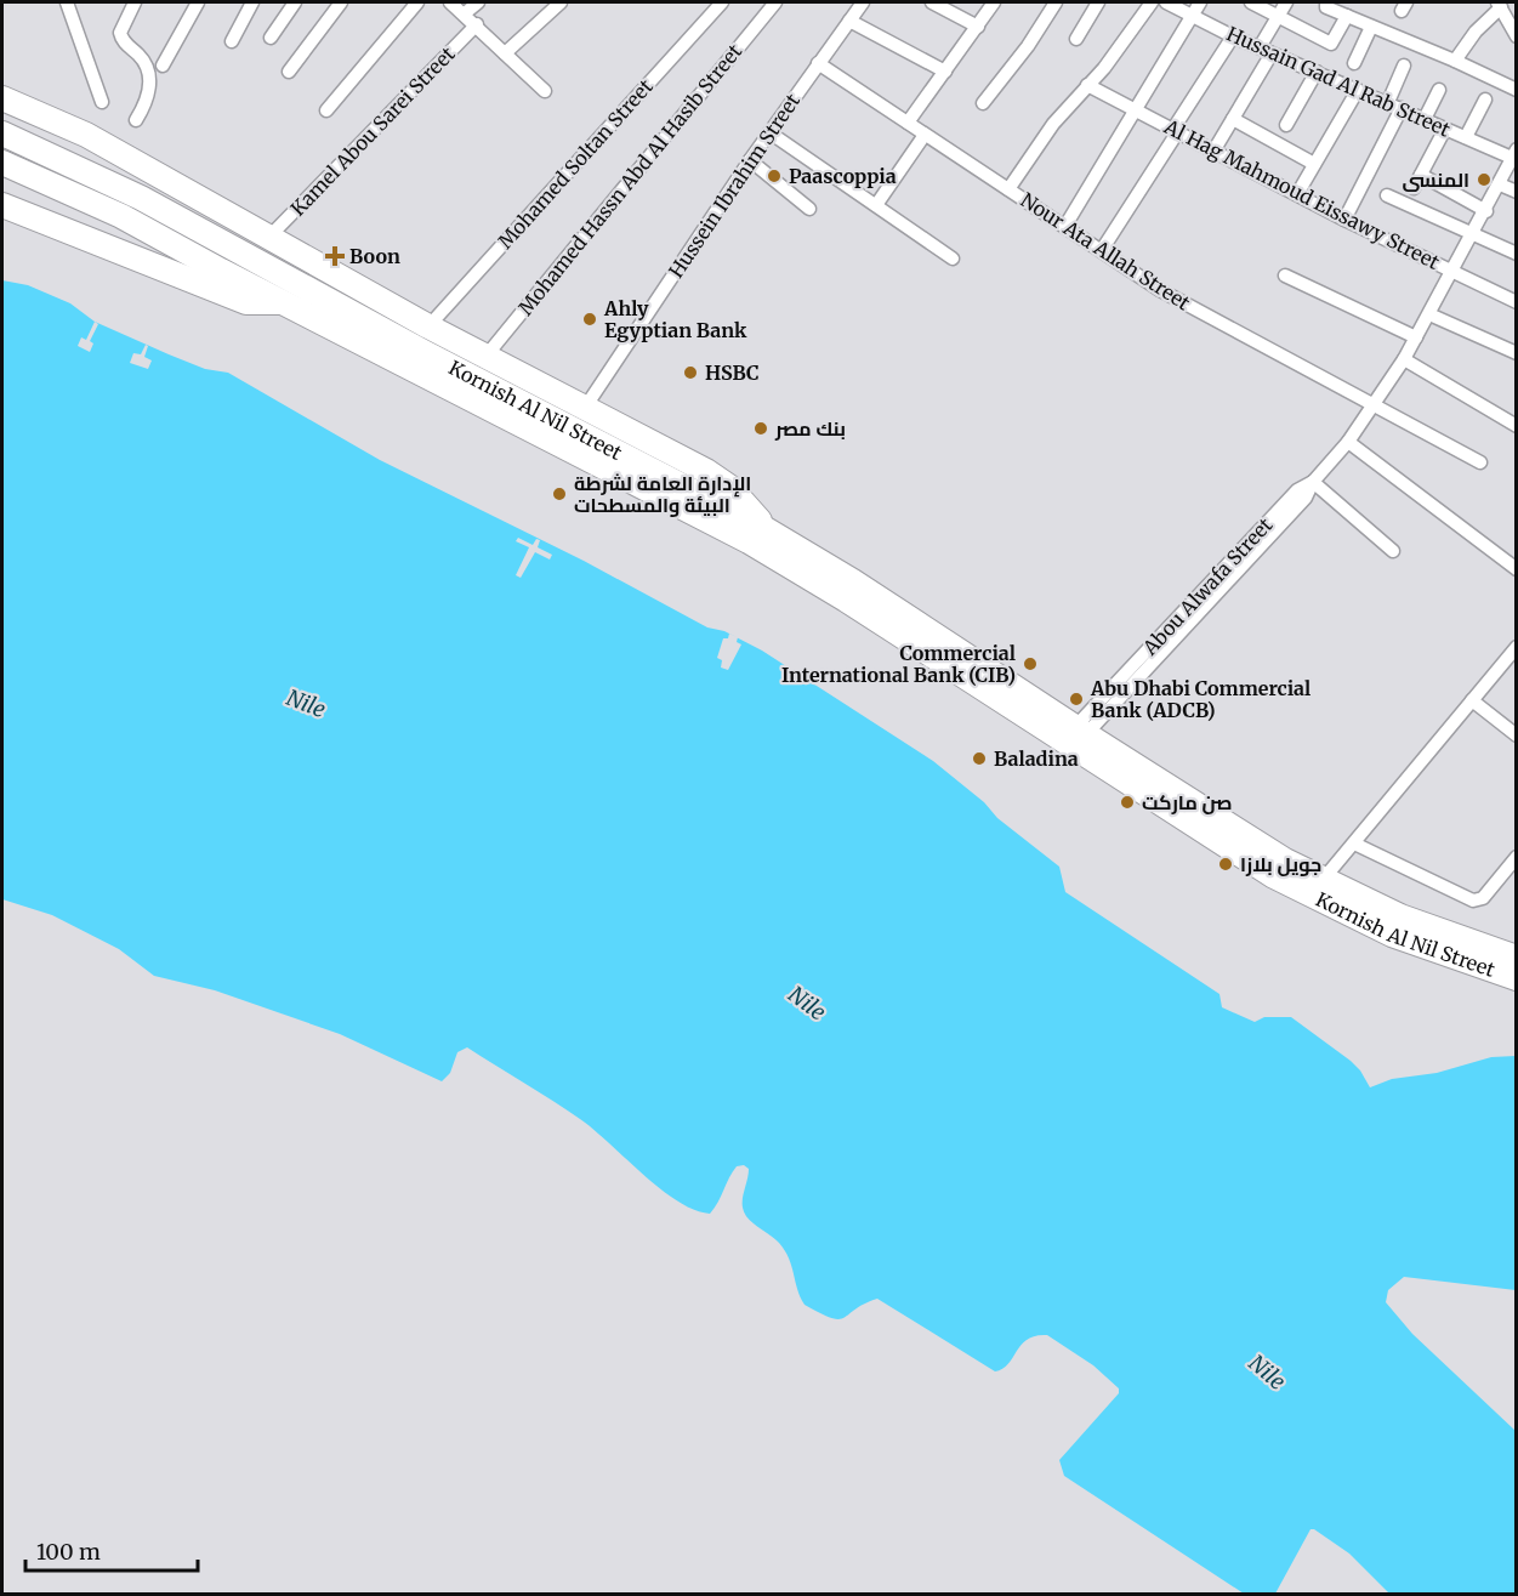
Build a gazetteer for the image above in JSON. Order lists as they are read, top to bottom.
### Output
{
  "streets": {
    "highway": ["Kornish Al Nil Street"],
    "street": [
      "Hussain Gad Al Rab Street",
      "Kamel Abou Sarei Street",
      "Mohamed Soltan Street",
      "Mohamed Hassn Abd Al Hasib Street",
      "Hussein Ibrahim Street",
      "Al Hag Mahmoud Eissawy Street",
      "Nour Ata Allah Street",
      "Abou Alwafa Street"
    ]
  },
  "crossings": [
    ["Hussain Gad Al Rab Street", "Abou Alwafa Street"],
    ["Hussein Ibrahim Street", "Nour Ata Allah Street"],
    ["Al Hag Mahmoud Eissawy Street", "Abou Alwafa Street"],
    ["Nour Ata Allah Street", "Abou Alwafa Street"],
    ["Kornish Al Nil Street", "Abou Alwafa Street"]
  ],
  "water": ["Nile"],
  "places": {
    "other": [
      "Paascoppia",
      "المنسى",
      "Ahly Egyptian Bank",
      "HSBC",
      "بنك مصر",
      "الإدارة العامة لشرطة البيئة والمسطحات",
      "Commercial International Bank (CIB)",
      "Abu Dhabi Commercial Bank (ADCB)",
      "Baladina",
      "صن ماركت",
      "جويل بلازا"
    ],
    "health": ["Boon"]
  },
  "scale_bar": "100 m"
}
